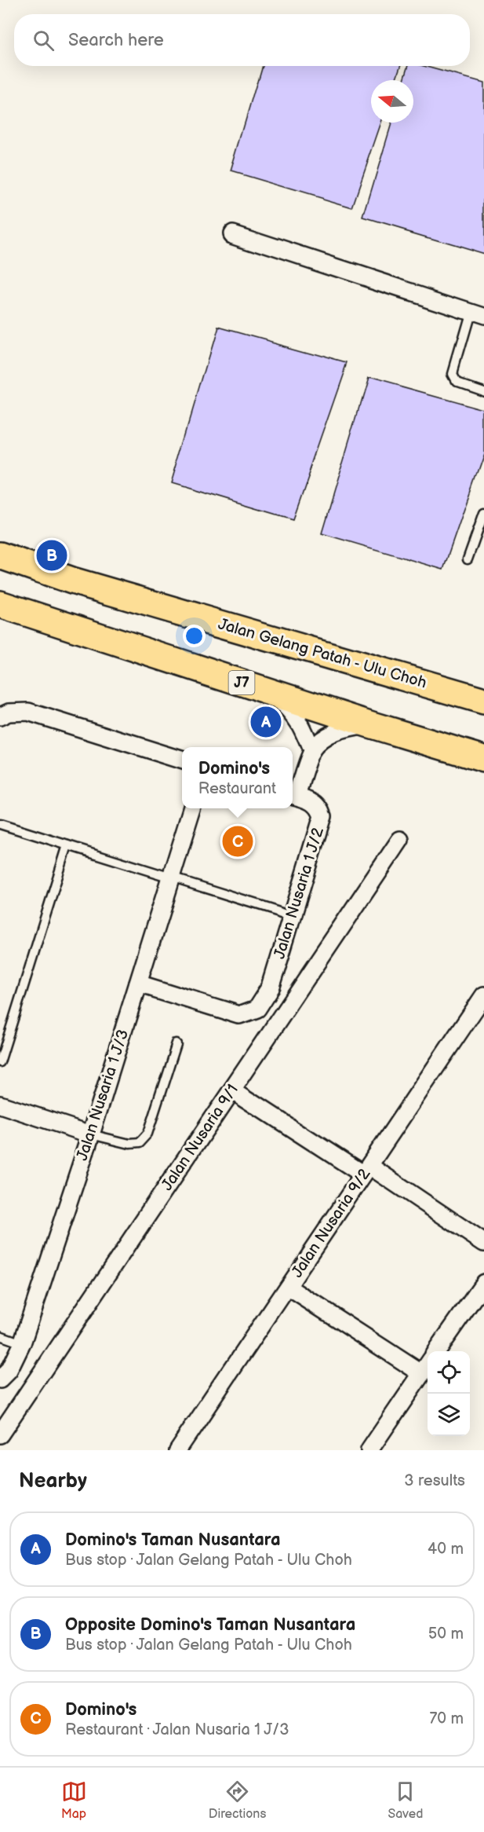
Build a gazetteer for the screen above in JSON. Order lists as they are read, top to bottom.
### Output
{
  "streets": {
    "main road": ["Jalan Gelang Patah - Ulu Choh", "J7"],
    "street": [
      "Jalan Nusaria 1 J/2",
      "Jalan Nusaria 1 J/3",
      "Jalan Nusaria 9/1",
      "Jalan Nusaria 9/2"
    ]
  },
  "crossings": [
    ["Jalan Nusaria 1 J/2", "Jalan Nusaria 1 J/3"]
  ],
  "north": "left",
  "page": {
    "search": "Search here",
    "pins": ["B", "A", "C"],
    "popup": ["Domino's", "Restaurant"],
    "heading": ["Nearby", "3 results"],
    "list": [
      {
        "mark": "A",
        "name": "Domino's Taman Nusantara",
        "note": "Bus stop · Jalan Gelang Patah - Ulu Choh",
        "value": "40 m"
      },
      {
        "mark": "B",
        "name": "Opposite Domino's Taman Nusantara",
        "note": "Bus stop · Jalan Gelang Patah - Ulu Choh",
        "value": "50 m"
      },
      {
        "mark": "C",
        "name": "Domino's",
        "note": "Restaurant · Jalan Nusaria 1 J/3",
        "value": "70 m"
      }
    ],
    "nav": ["Map", "Directions", "Saved"]
  }
}
